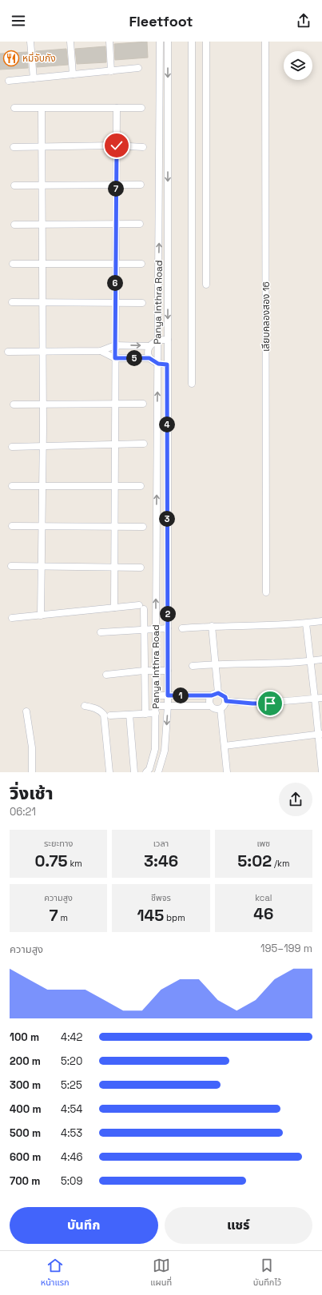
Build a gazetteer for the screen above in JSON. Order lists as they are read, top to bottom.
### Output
{
  "streets": {
    "street": ["Panya Inthra Road", "เลียบคลองสอง 16"]
  },
  "places": {
    "restaurant": ["หมี่จับกัง"]
  },
  "page": {
    "header": "Fleetfoot",
    "pins": [
      "7",
      "6",
      "5",
      "4",
      "3",
      "2",
      "1"
    ],
    "heading": ["วิ่งเช้า", "06:21"],
    "stats": [
      ["ระยะทาง", "0.75 km"],
      ["เวลา", "3:46"],
      ["เพซ", "5:02 /km"],
      ["ความสูง", "7 m"],
      ["ชีพจร", "145 bpm"],
      ["kcal", "46"]
    ],
    "chart": ["ความสูง", "195–199 m"],
    "list": [
      {
        "name": "100 m",
        "note": "4:42"
      },
      {
        "name": "200 m",
        "note": "5:20"
      },
      {
        "name": "300 m",
        "note": "5:25"
      },
      {
        "name": "400 m",
        "note": "4:54"
      },
      {
        "name": "500 m",
        "note": "4:53"
      },
      {
        "name": "600 m",
        "note": "4:46"
      },
      {
        "name": "700 m",
        "note": "5:09"
      }
    ],
    "buttons": ["บันทึก", "แชร์"],
    "tabs": ["หน้าแรก", "แผนที่", "บันทึกไว้"]
  }
}
